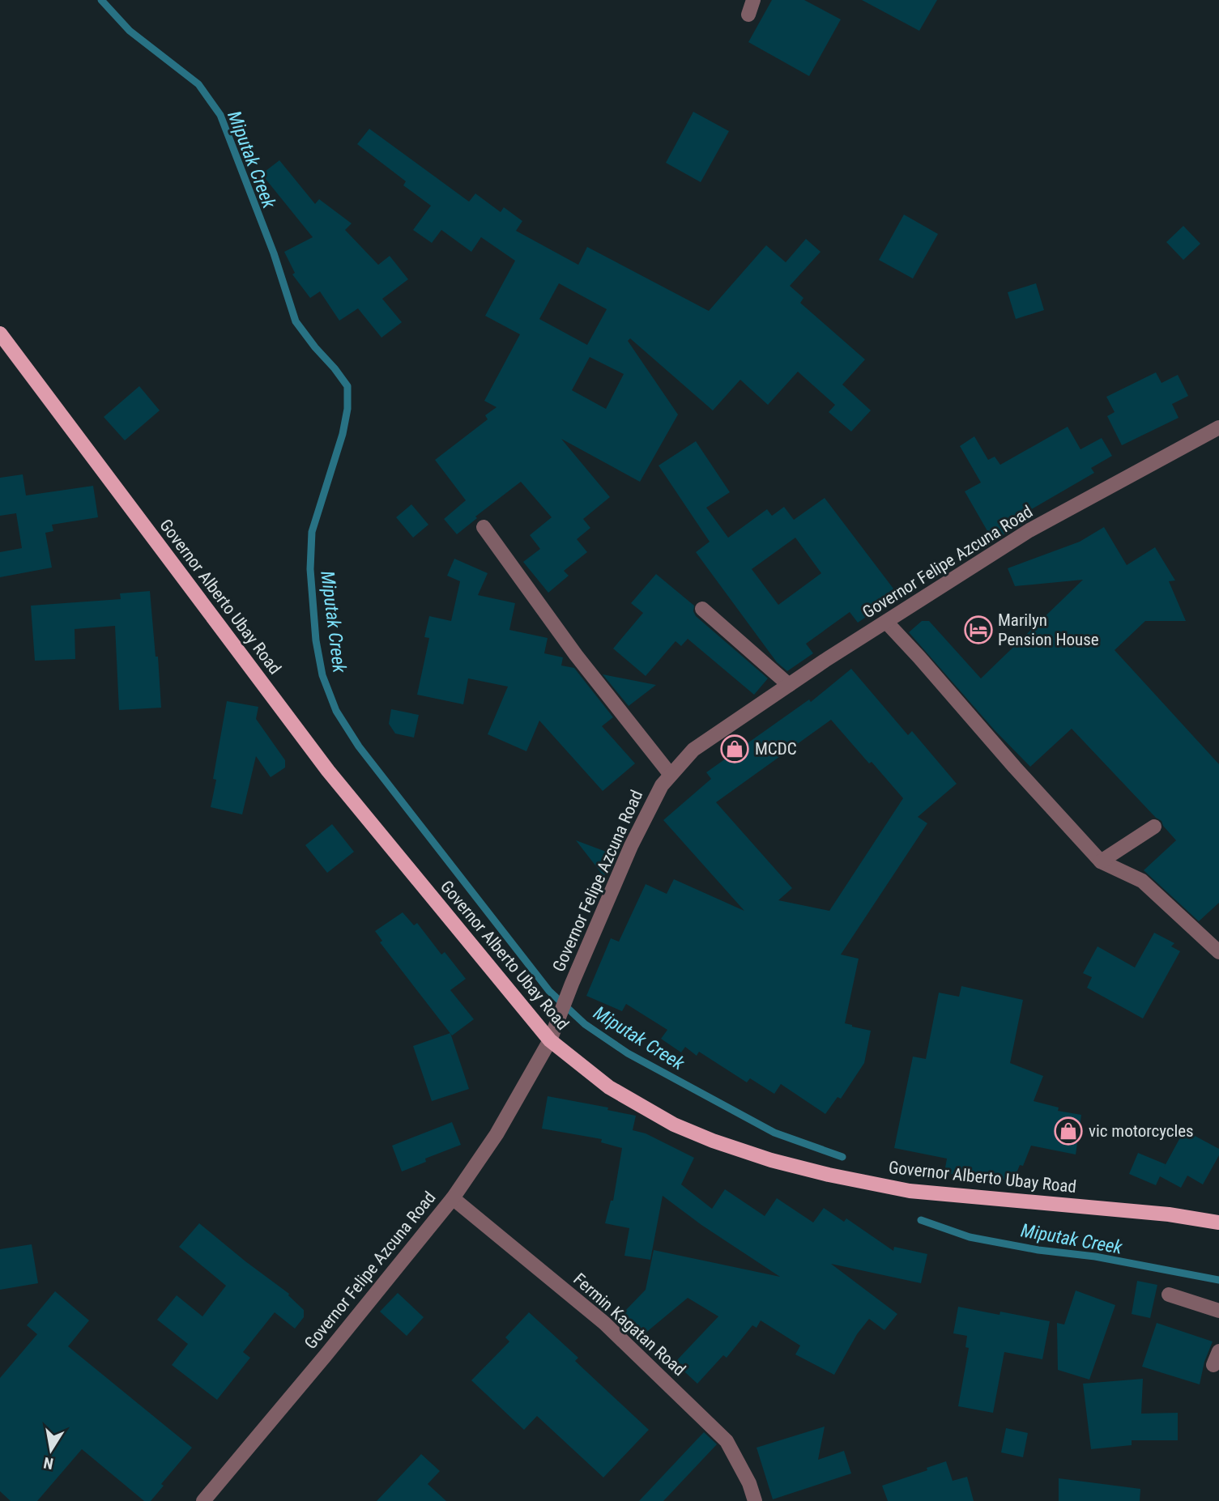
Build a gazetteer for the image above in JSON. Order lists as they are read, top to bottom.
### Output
{
  "streets": {
    "main road": ["Governor Alberto Ubay Road"],
    "street": ["Governor Felipe Azcuna Road", "Fermin Kagatan Road"]
  },
  "crossings": [
    ["Governor Felipe Azcuna Road", "Governor Alberto Ubay Road"],
    ["Governor Felipe Azcuna Road", "Fermin Kagatan Road"]
  ],
  "water": ["Miputak Creek"],
  "places": {
    "hotel": ["Marilyn Pension House"],
    "shop": ["MCDC", "vic motorcycles"]
  },
  "north": "bottom"
}
